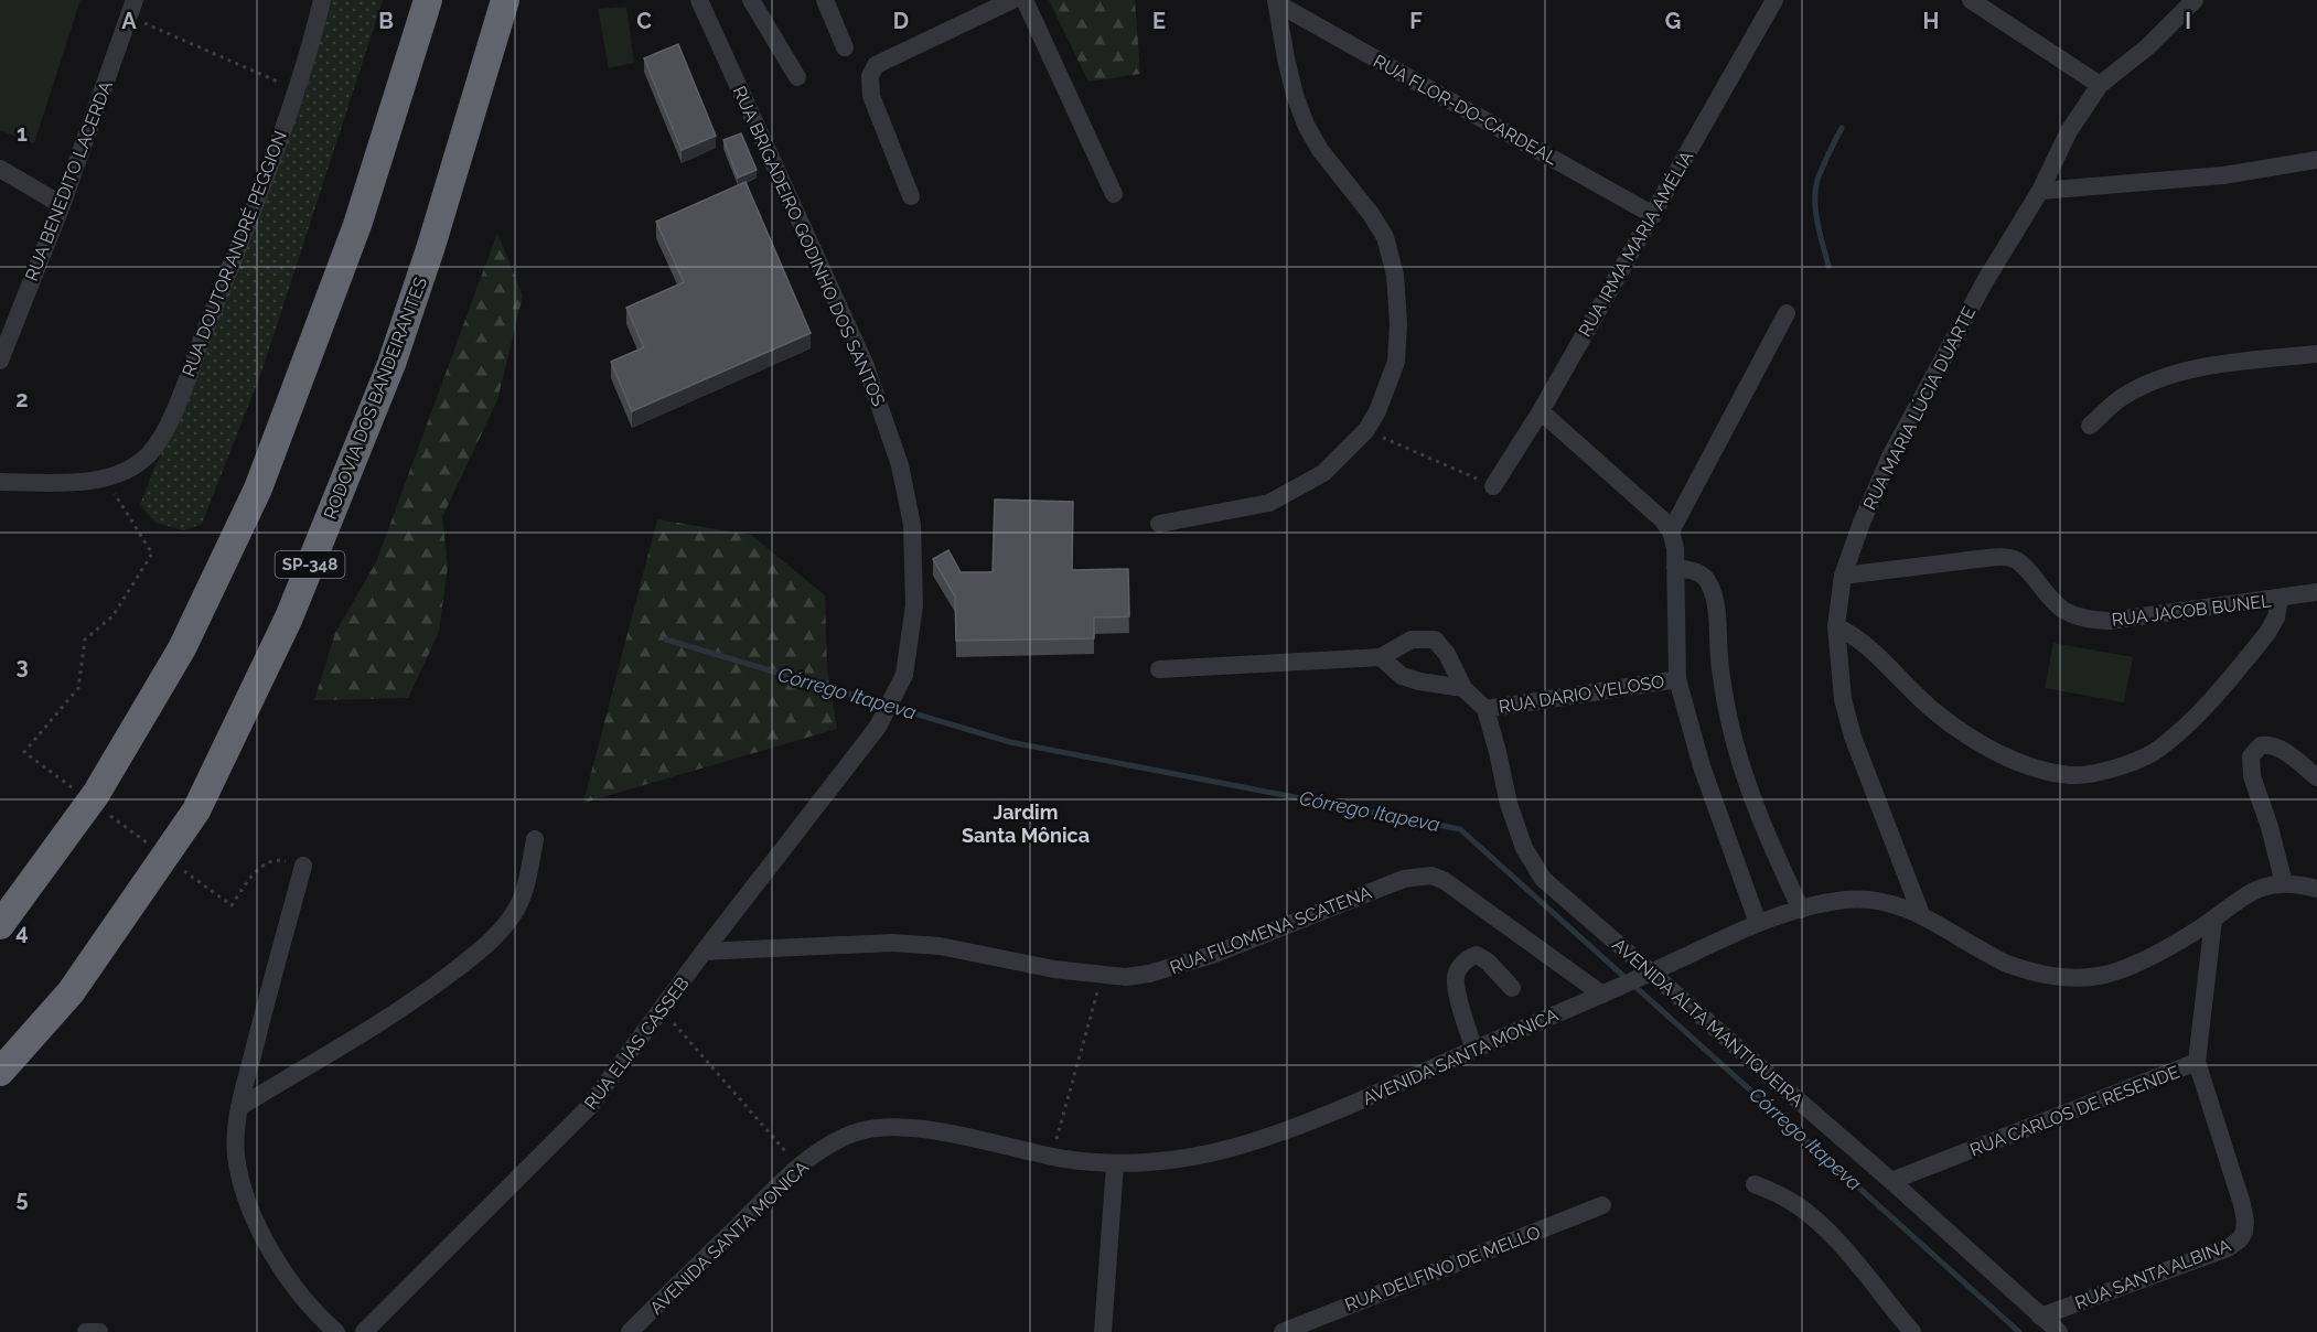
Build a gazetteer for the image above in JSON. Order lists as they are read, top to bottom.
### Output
{
  "streets": {
    "highway": ["RODOVIA DOS BANDEIRANTES", "SP-348"],
    "street": [
      "RUA FLOR-DO-CARDEAL",
      "RUA BENEDITO LACERDA",
      "RUA IRMA MARIA AMÉLIA",
      "RUA BRIGADEIRO GODINHO DOS SANTOS",
      "RUA DOUTOR ANDRÉ PEGGION",
      "RUA MARIA LÚCIA DUARTE",
      "RUA JACOB BUNEL",
      "RUA DARIO VELOSO",
      "RUA FILOMENA SCATENA",
      "AVENIDA ALTA MANTIQUEIRA",
      "RUA ELIAS CASSEB",
      "AVENIDA SANTA MONICA",
      "RUA CARLOS DE RESENDE",
      "RUA DELFINO DE MELLO",
      "RUA SANTA ALBINA"
    ]
  },
  "crossings": [
    ["RUA FLOR-DO-CARDEAL", "RUA IRMA MARIA AMÉLIA"],
    ["RUA BRIGADEIRO GODINHO DOS SANTOS", "RUA ELIAS CASSEB"],
    ["RUA MARIA LÚCIA DUARTE", "RUA JACOB BUNEL"],
    ["RUA MARIA LÚCIA DUARTE", "AVENIDA SANTA MONICA"],
    ["RUA DARIO VELOSO", "AVENIDA ALTA MANTIQUEIRA"],
    ["RUA FILOMENA SCATENA", "RUA ELIAS CASSEB"],
    ["RUA FILOMENA SCATENA", "AVENIDA SANTA MONICA"],
    ["AVENIDA ALTA MANTIQUEIRA", "AVENIDA SANTA MONICA"],
    ["AVENIDA ALTA MANTIQUEIRA", "RUA CARLOS DE RESENDE"],
    ["AVENIDA ALTA MANTIQUEIRA", "RUA SANTA ALBINA"],
    ["AVENIDA SANTA MONICA", "RUA CARLOS DE RESENDE"],
    ["RUA CARLOS DE RESENDE", "RUA SANTA ALBINA"]
  ],
  "districts": ["Jardim Santa Mônica"],
  "water": ["Córrego Itapeva"],
  "grid": {
    "columns": [
      "A",
      "B",
      "C",
      "D",
      "E",
      "F",
      "G",
      "H",
      "I"
    ],
    "rows": [
      "1",
      "2",
      "3",
      "4",
      "5"
    ]
  }
}
